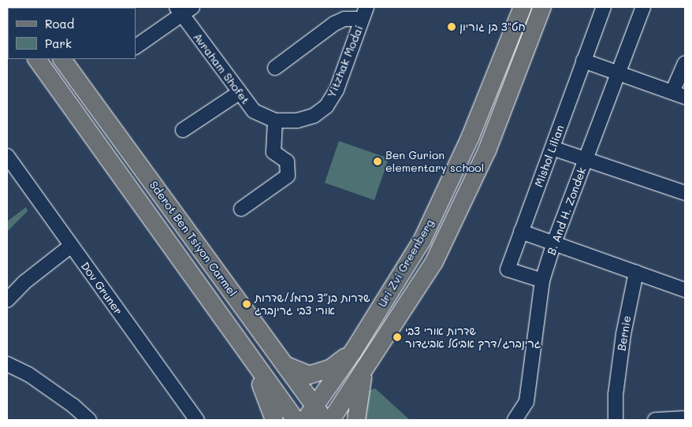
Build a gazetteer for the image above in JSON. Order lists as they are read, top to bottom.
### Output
{
  "streets": {
    "main road": ["Sderot Ben Tsiyon Carmel", "Uri Zvi Greenberg"],
    "street": [
      "Yitzhak Modai",
      "Avraham Shofet",
      "Mishol Lilian",
      "B. And H. Zondek",
      "Dov Gruner",
      "Bernie"
    ]
  },
  "crossings": [
    ["Yitzhak Modai", "Avraham Shofet"],
    ["Mishol Lilian", "B. And H. Zondek"],
    ["Sderot Ben Tsiyon Carmel", "Uri Zvi Greenberg"]
  ],
  "places": [
    "חט\"צ בן גוריון",
    "Ben Gurion elementary school",
    "שדרות בנ״צ כרמל/שדרות אורי צבי גרינברג",
    "שדרות אורי צבי גרינברג/דרך אביטל אביגדור"
  ],
  "legend": ["Road", "Park"]
}
